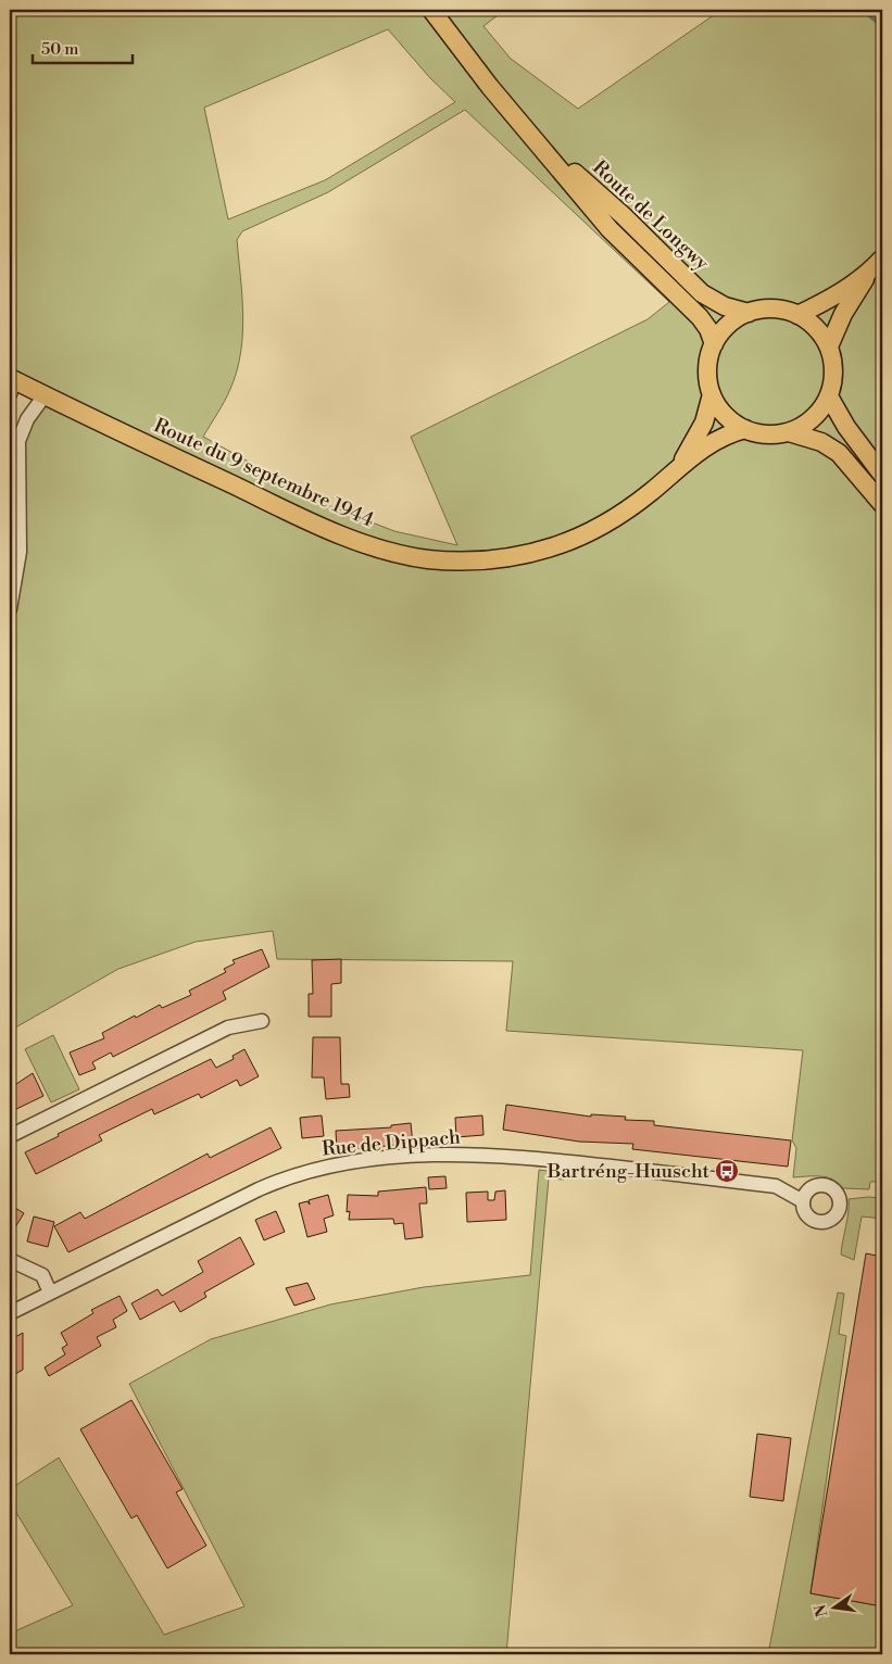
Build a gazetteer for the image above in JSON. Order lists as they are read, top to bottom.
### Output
{
  "streets": {
    "main road": ["Route de Longwy", "Route du 9 septembre 1944"],
    "street": ["Rue de Dippach"]
  },
  "places": {
    "bus stop": ["Bartréng-Huuscht"]
  },
  "scale_bar": "50 m",
  "north": "left"
}
